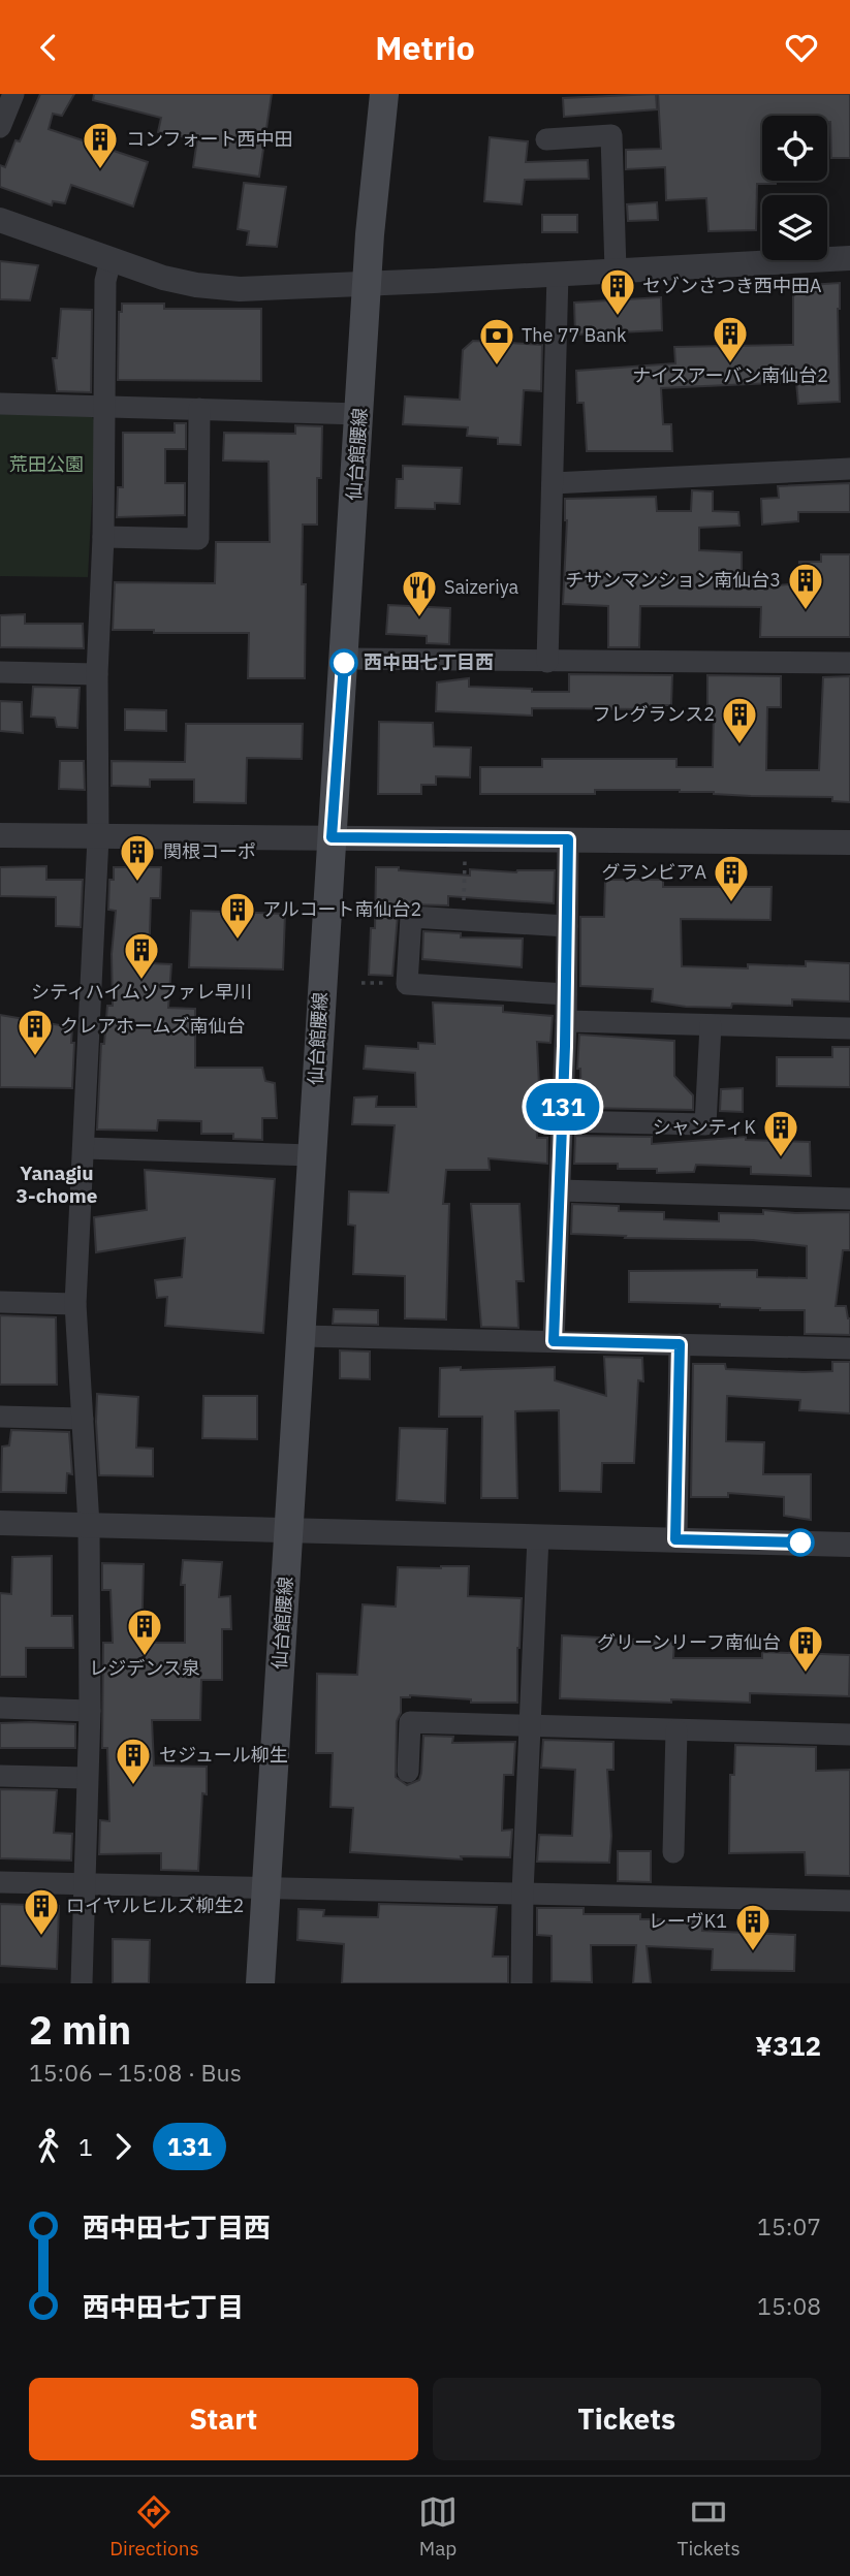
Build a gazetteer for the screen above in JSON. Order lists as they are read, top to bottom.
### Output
{
  "streets": {
    "main road": ["仙台館腰線"]
  },
  "districts": ["Yanagiu 3-chome"],
  "parks": ["荒田公園"],
  "places": {
    "building": [
      "コンフォート西中田",
      "セゾンさつき西中田A",
      "ナイスアーバン南仙台2",
      "チサンマンション南仙台3",
      "フレグランス2",
      "関根コーポ",
      "グランビアA",
      "アルコート南仙台2",
      "シティハイムソファレ早川",
      "クレアホームズ南仙台",
      "シャンティK",
      "レジデンス泉",
      "グリーンリーフ南仙台",
      "セジュール柳生",
      "ロイヤルヒルズ柳生2",
      "レーヴK1"
    ],
    "bank": ["The 77 Bank"],
    "restaurant": ["Saizeriya"],
    "other": ["西中田七丁目西"]
  },
  "lines": ["bus line 131"],
  "page": {
    "header": "Metrio",
    "on_map": "131",
    "heading": ["2 min", "15:06 – 15:08 · Bus", "¥312"],
    "legs": ["1", "131"],
    "list": [
      {
        "name": "西中田七丁目西",
        "value": "15:07"
      },
      {
        "name": "西中田七丁目",
        "value": "15:08"
      }
    ],
    "buttons": ["Start", "Tickets"],
    "tabs": ["Directions", "Map", "Tickets"]
  }
}
